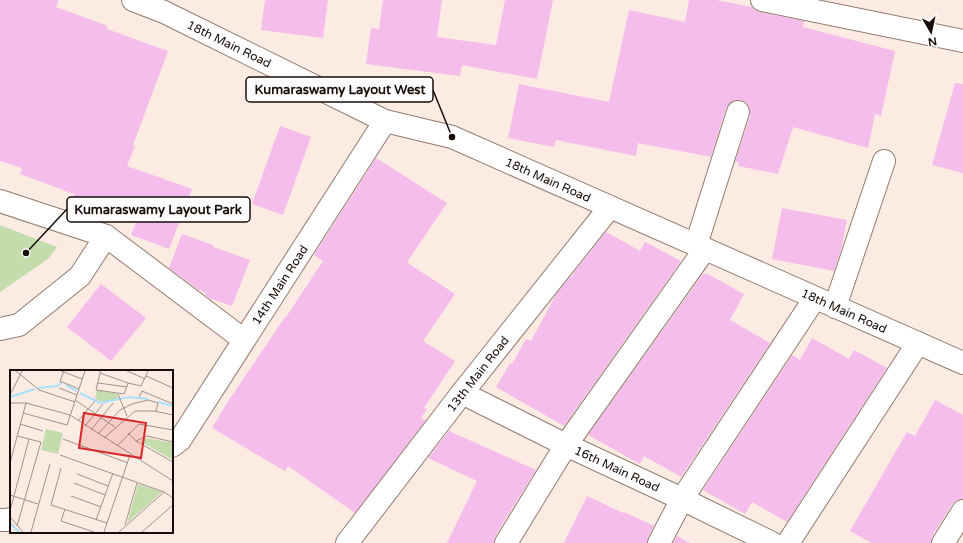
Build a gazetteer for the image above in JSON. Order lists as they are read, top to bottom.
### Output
{
  "streets": {
    "street": [
      "18th Main Road",
      "14th Main Road",
      "13th Main Road",
      "16th Main Road"
    ]
  },
  "crossings": [
    ["18th Main Road", "14th Main Road"],
    ["18th Main Road", "13th Main Road"],
    ["13th Main Road", "16th Main Road"]
  ],
  "places": ["Kumaraswamy Layout West", "Kumaraswamy Layout Park"],
  "north": "bottom"
}
